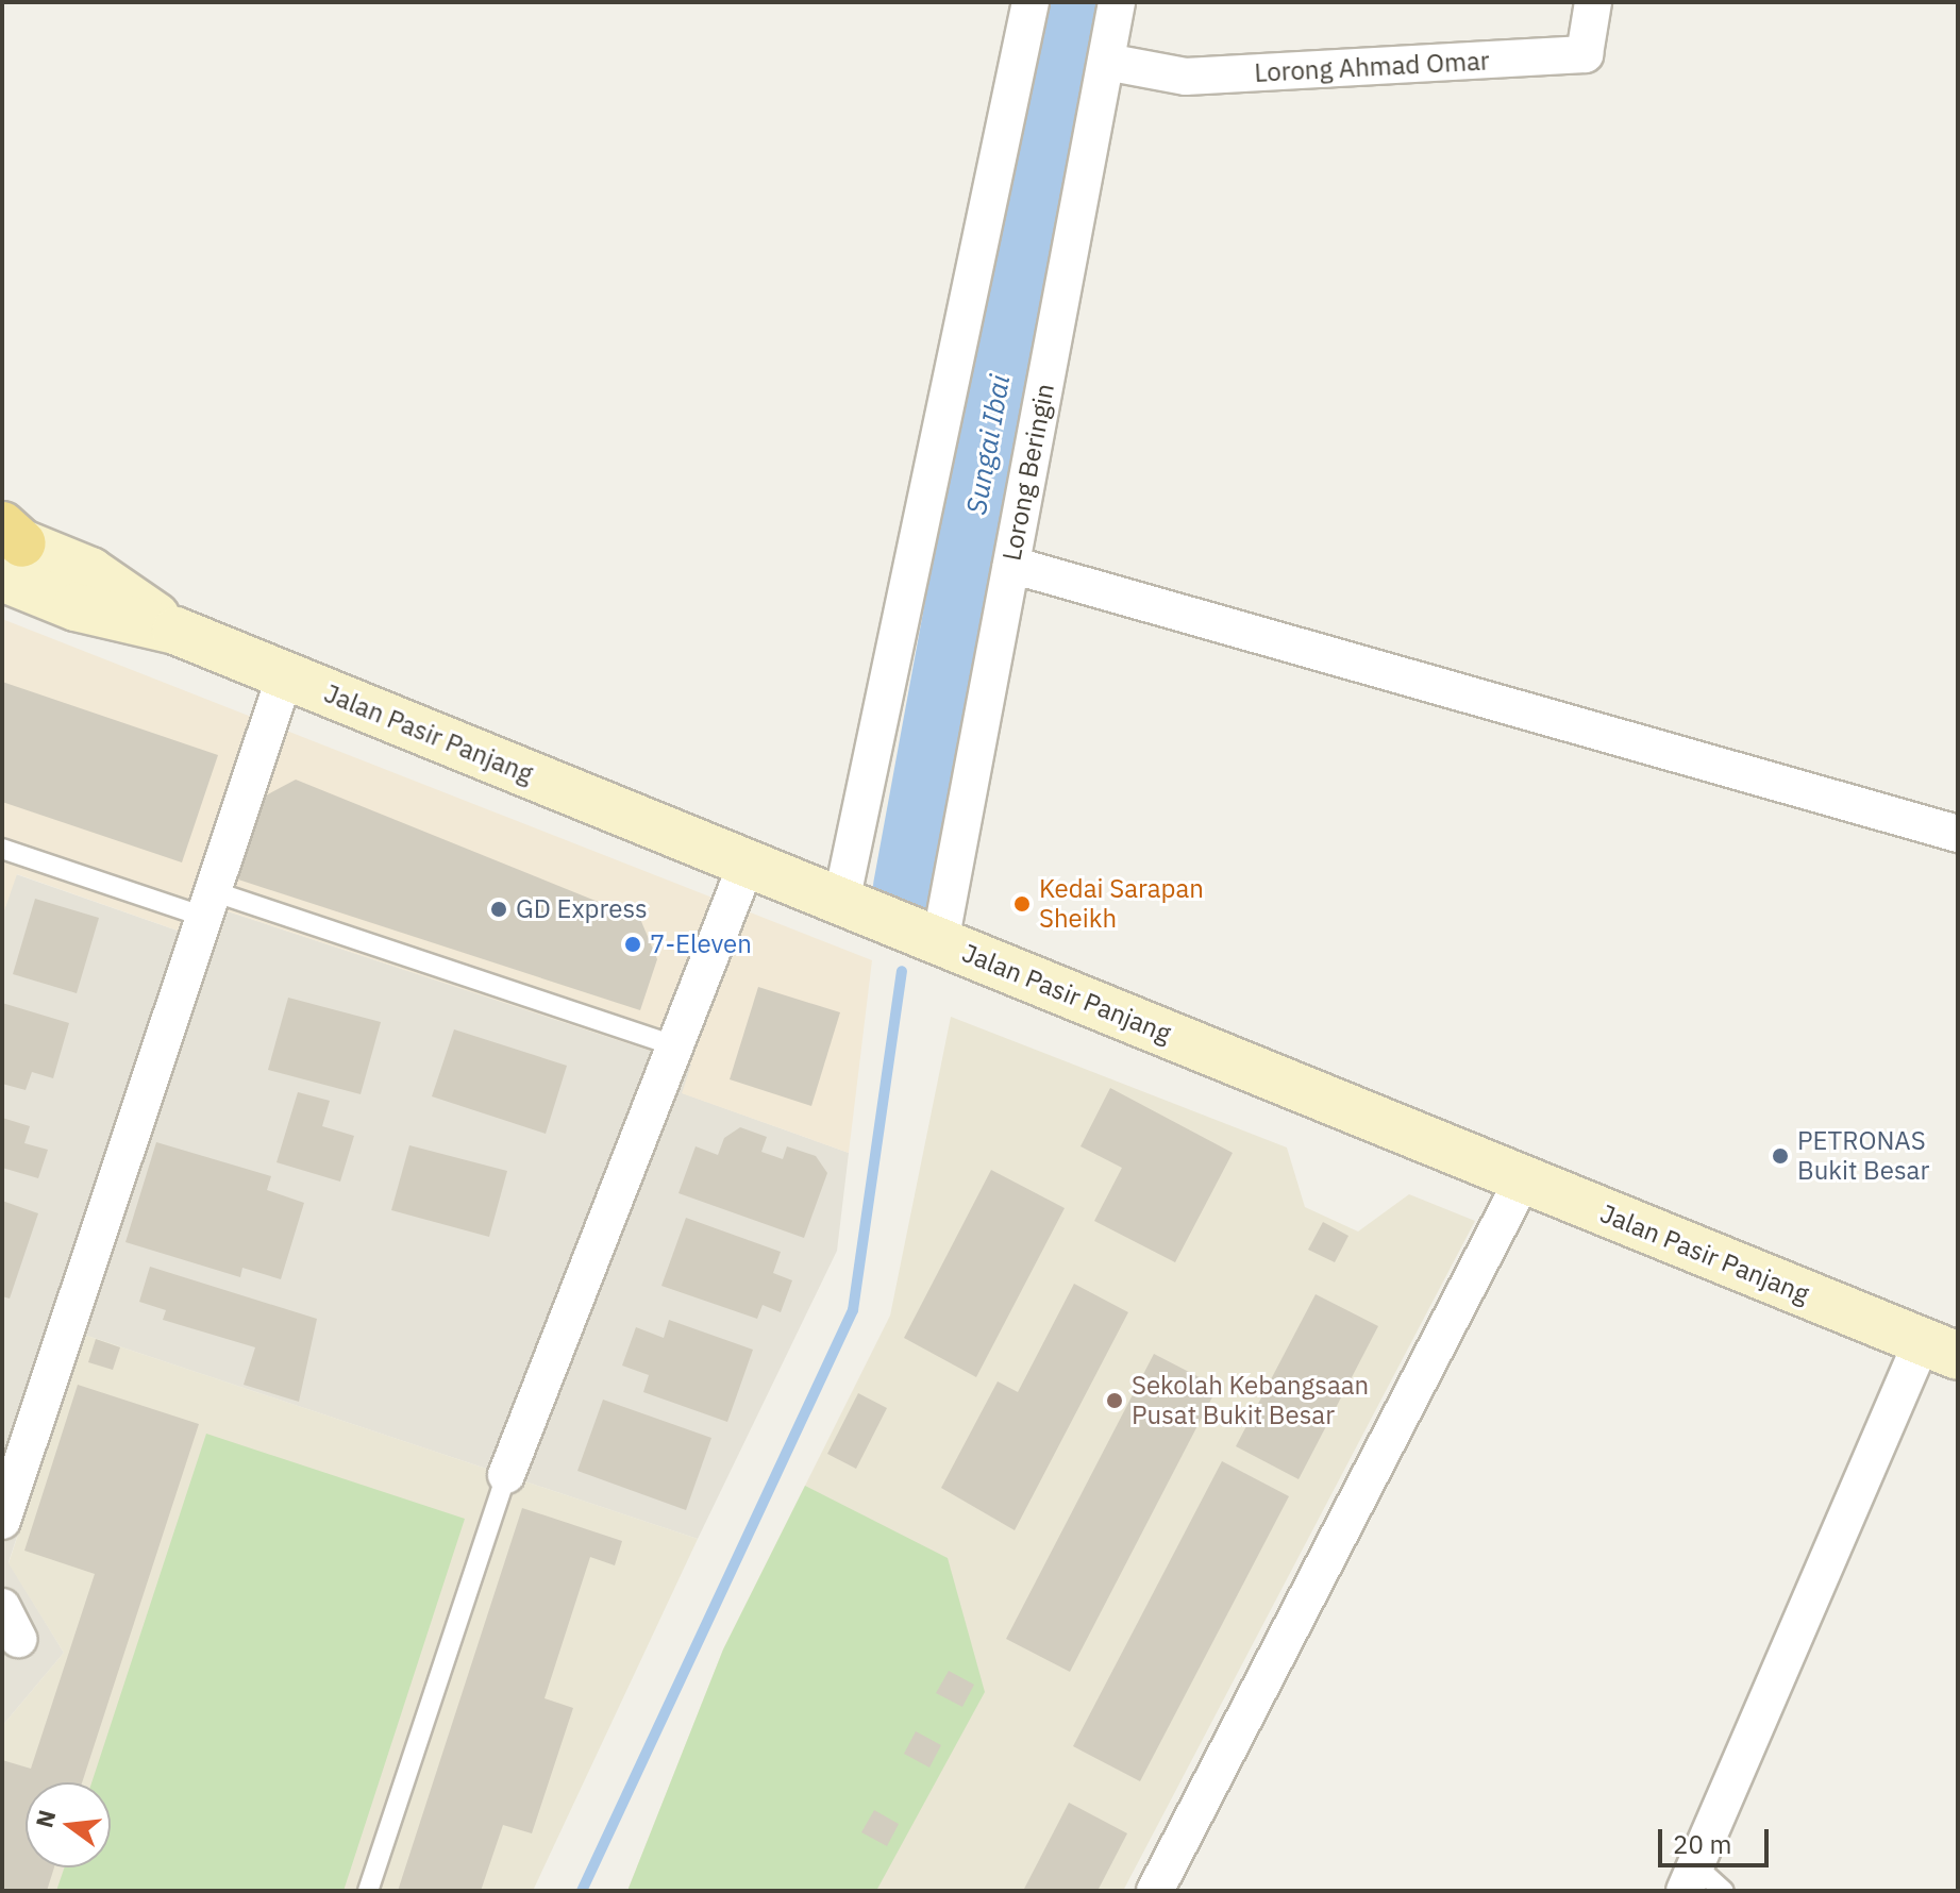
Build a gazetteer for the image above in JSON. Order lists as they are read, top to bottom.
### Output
{
  "streets": {
    "main road": ["Jalan Pasir Panjang"],
    "street": ["Lorong Ahmad Omar", "Lorong Beringin"]
  },
  "crossings": [
    ["Lorong Ahmad Omar", "Lorong Beringin"],
    ["Lorong Beringin", "Jalan Pasir Panjang"]
  ],
  "water": ["Sungai Ibai"],
  "places": [
    "Kedai Sarapan Sheikh",
    "GD Express",
    "7-Eleven",
    "PETRONAS Bukit Besar",
    "Sekolah Kebangsaan Pusat Bukit Besar"
  ],
  "scale_bar": "20 m",
  "north": "left"
}
